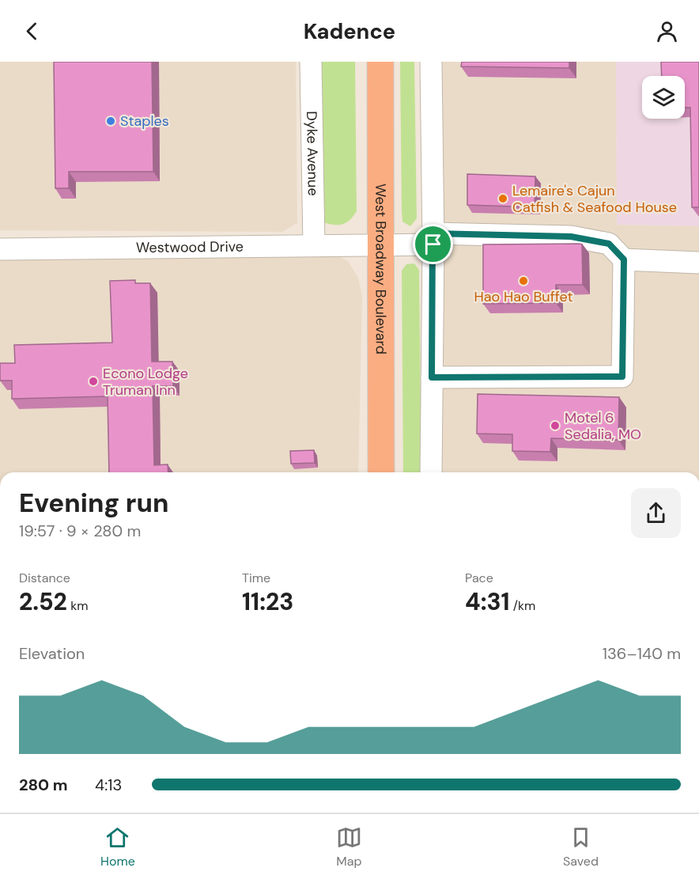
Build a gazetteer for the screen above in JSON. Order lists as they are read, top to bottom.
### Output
{
  "streets": {
    "highway": ["West Broadway Boulevard"],
    "street": ["Dyke Avenue", "Westwood Drive"]
  },
  "crossings": [
    ["Dyke Avenue", "Westwood Drive"],
    ["Westwood Drive", "West Broadway Boulevard"]
  ],
  "places": [
    "Staples",
    "Lemaire's Cajun Catfish & Seafood House",
    "Hao Hao Buffet",
    "Econo Lodge Truman Inn",
    "Motel 6 Sedalia, MO"
  ],
  "page": {
    "header": "Kadence",
    "heading": ["Evening run", "19:57 · 9 × 280 m"],
    "stats": [
      ["Distance", "2.52 km"],
      ["Time", "11:23"],
      ["Pace", "4:31 /km"]
    ],
    "chart": ["Elevation", "136–140 m"],
    "list": [
      {
        "name": "280 m",
        "note": "4:13"
      }
    ],
    "tabs": ["Home", "Map", "Saved"]
  }
}
